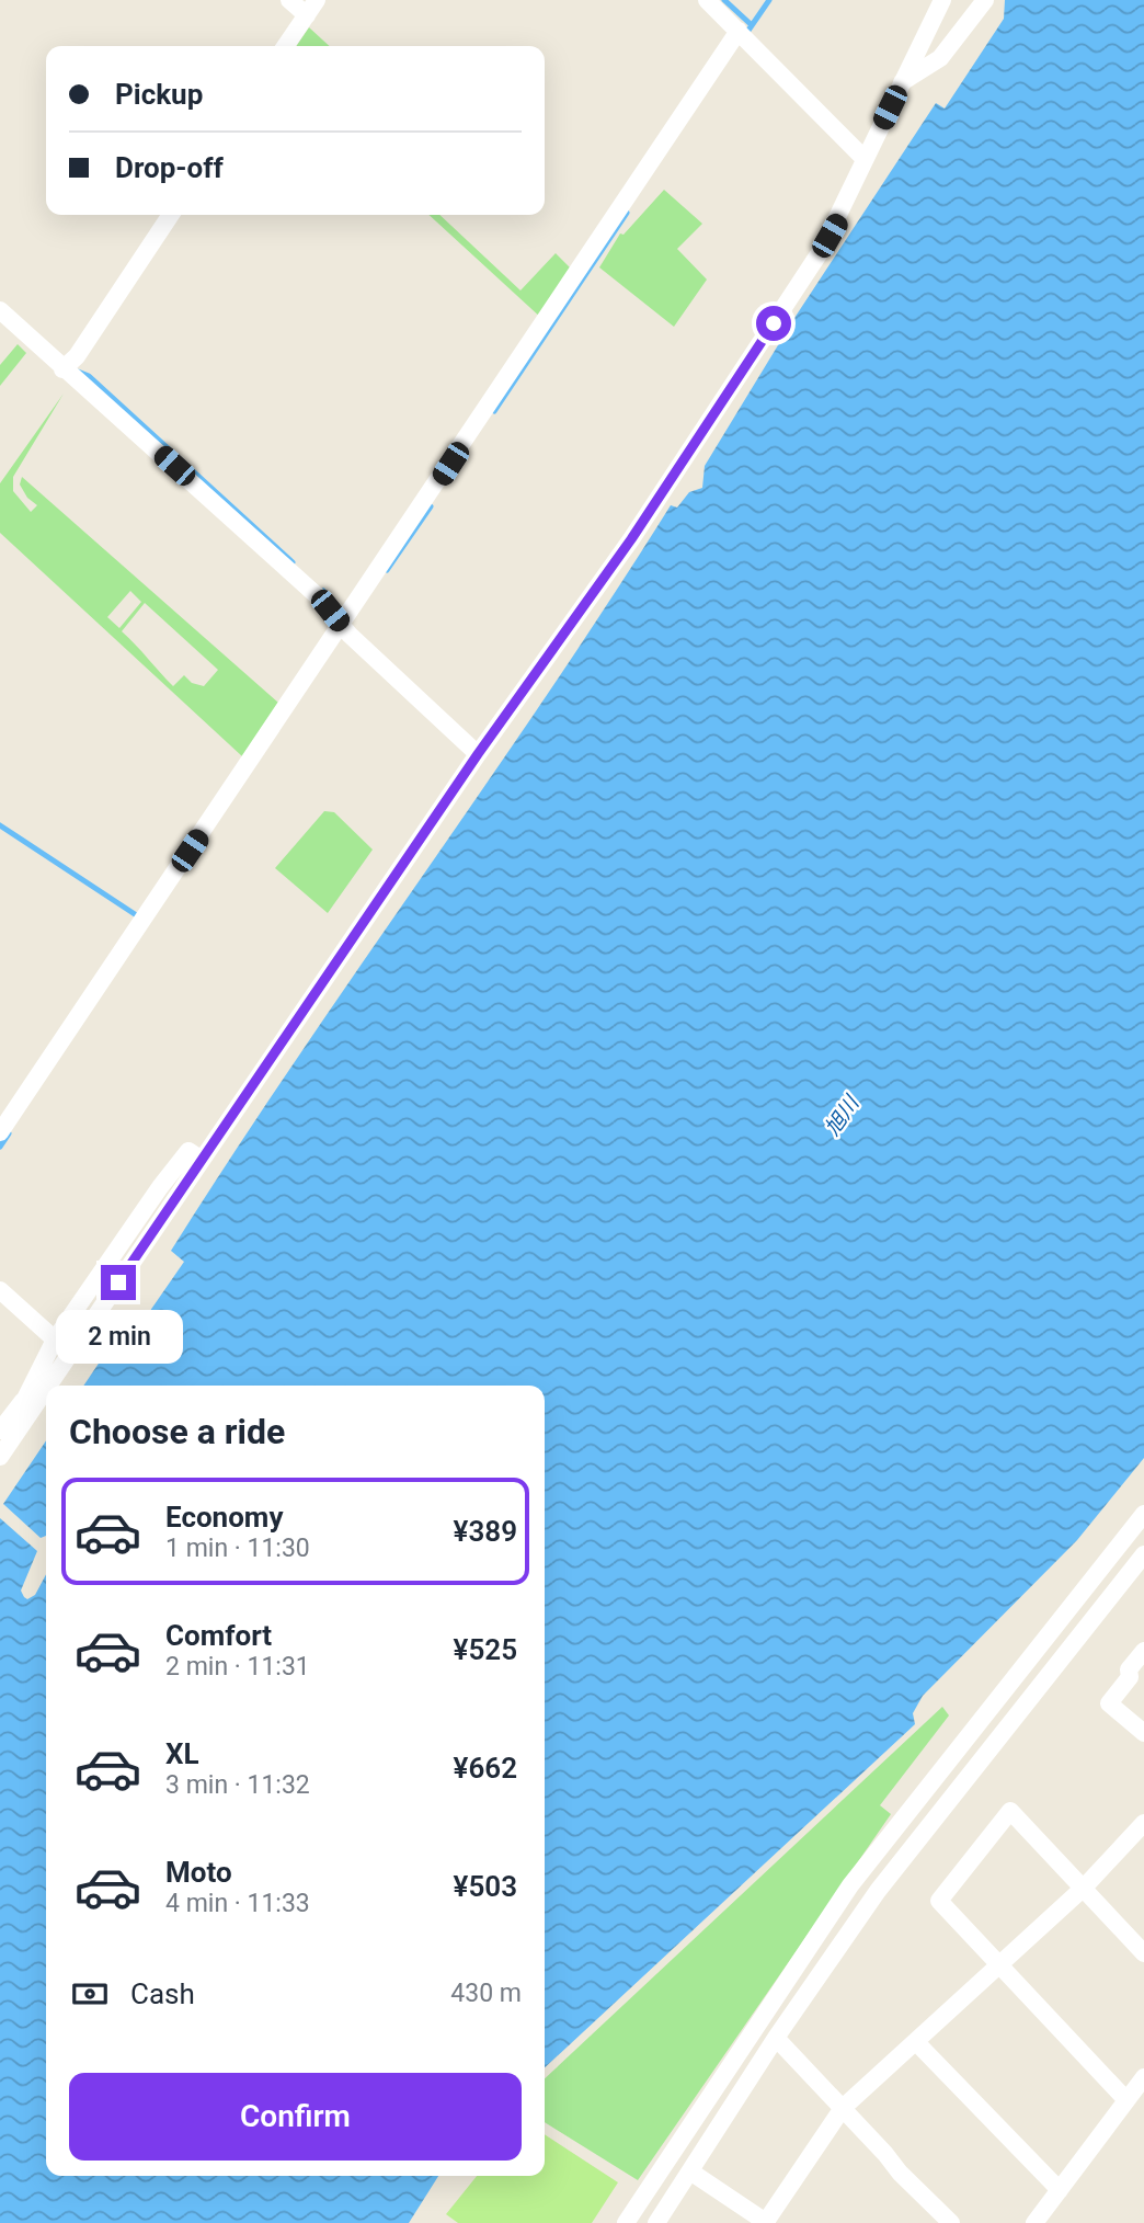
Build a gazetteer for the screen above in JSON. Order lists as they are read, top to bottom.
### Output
{
  "water": ["旭川"],
  "page": {
    "banner": ["Pickup", "Drop-off"],
    "bubble": "2 min",
    "heading": "Choose a ride",
    "list": [
      {
        "name": "Economy",
        "note": "1 min · 11:30",
        "value": "¥389"
      },
      {
        "name": "Comfort",
        "note": "2 min · 11:31",
        "value": "¥525"
      },
      {
        "name": "XL",
        "note": "3 min · 11:32",
        "value": "¥662"
      },
      {
        "name": "Moto",
        "note": "4 min · 11:33",
        "value": "¥503"
      }
    ],
    "pay": ["Cash", "430 m"],
    "buttons": "Confirm"
  }
}
